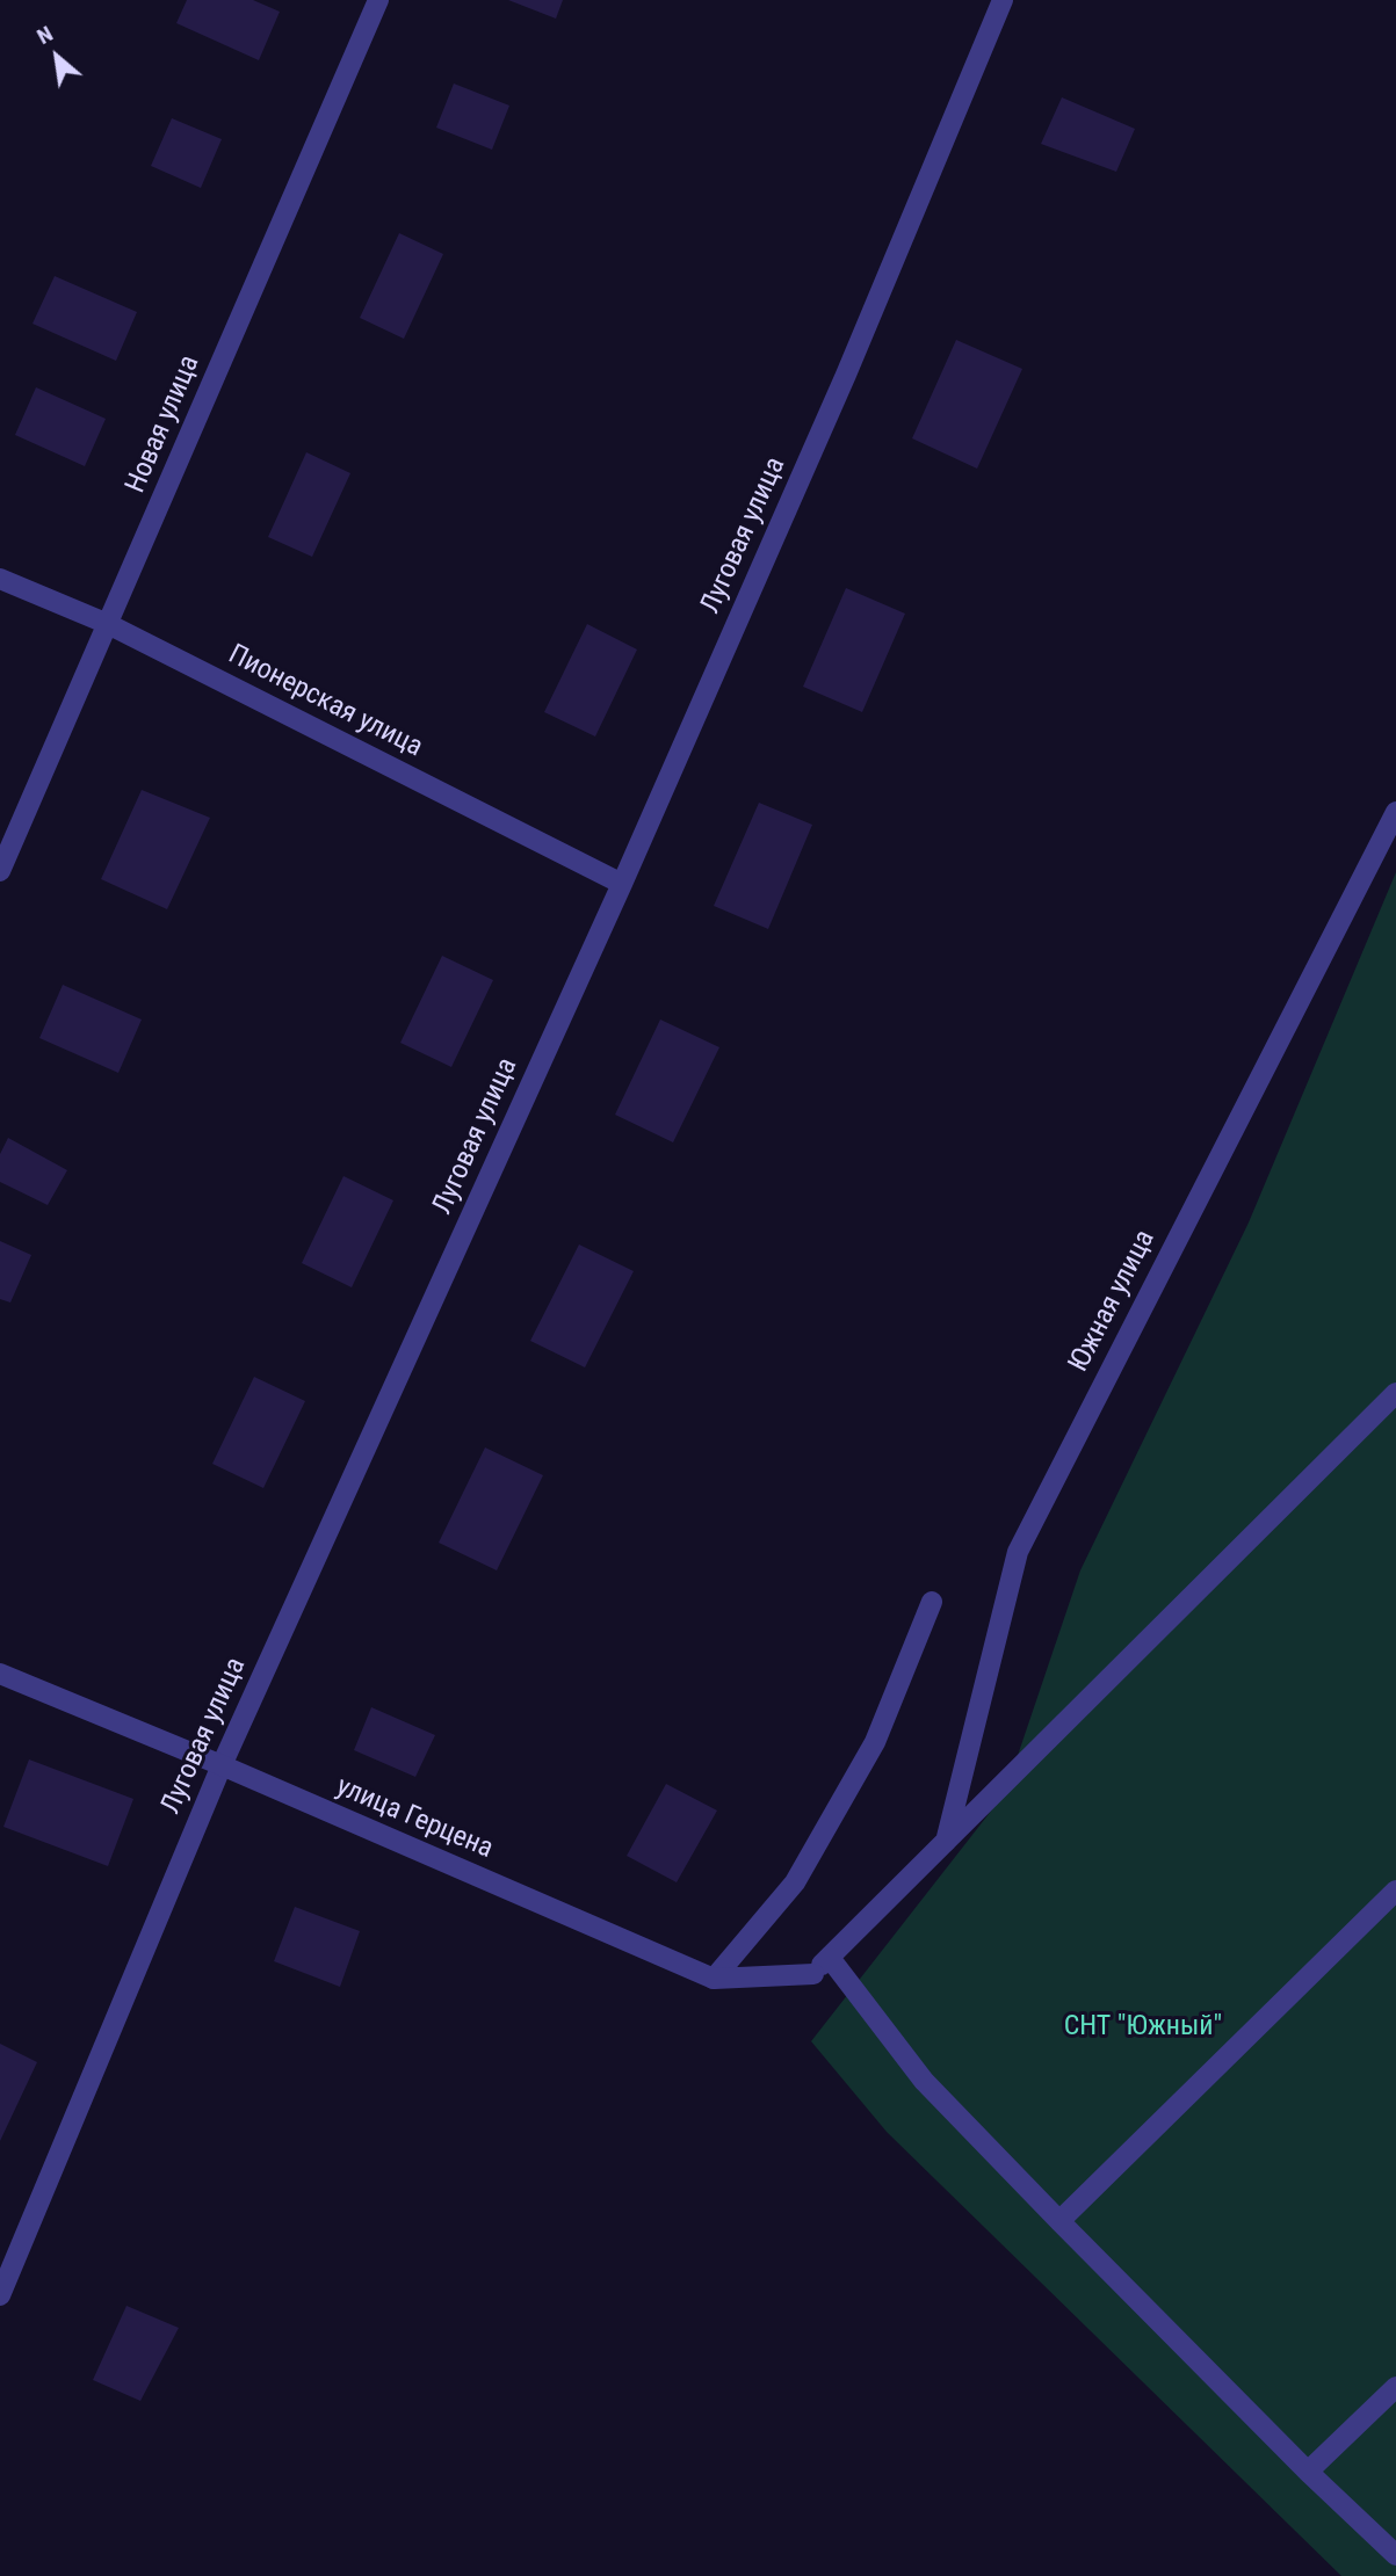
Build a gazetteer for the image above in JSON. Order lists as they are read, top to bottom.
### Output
{
  "streets": {
    "street": [
      "Новая улица",
      "Луговая улица",
      "Пионерская улица",
      "Южная улица",
      "улица Герцена"
    ]
  },
  "crossings": [
    ["Новая улица", "Пионерская улица"],
    ["Луговая улица", "Пионерская улица"],
    ["Луговая улица", "улица Герцена"]
  ],
  "parks": ["СНТ \"Южный\""],
  "north": "top left"
}
